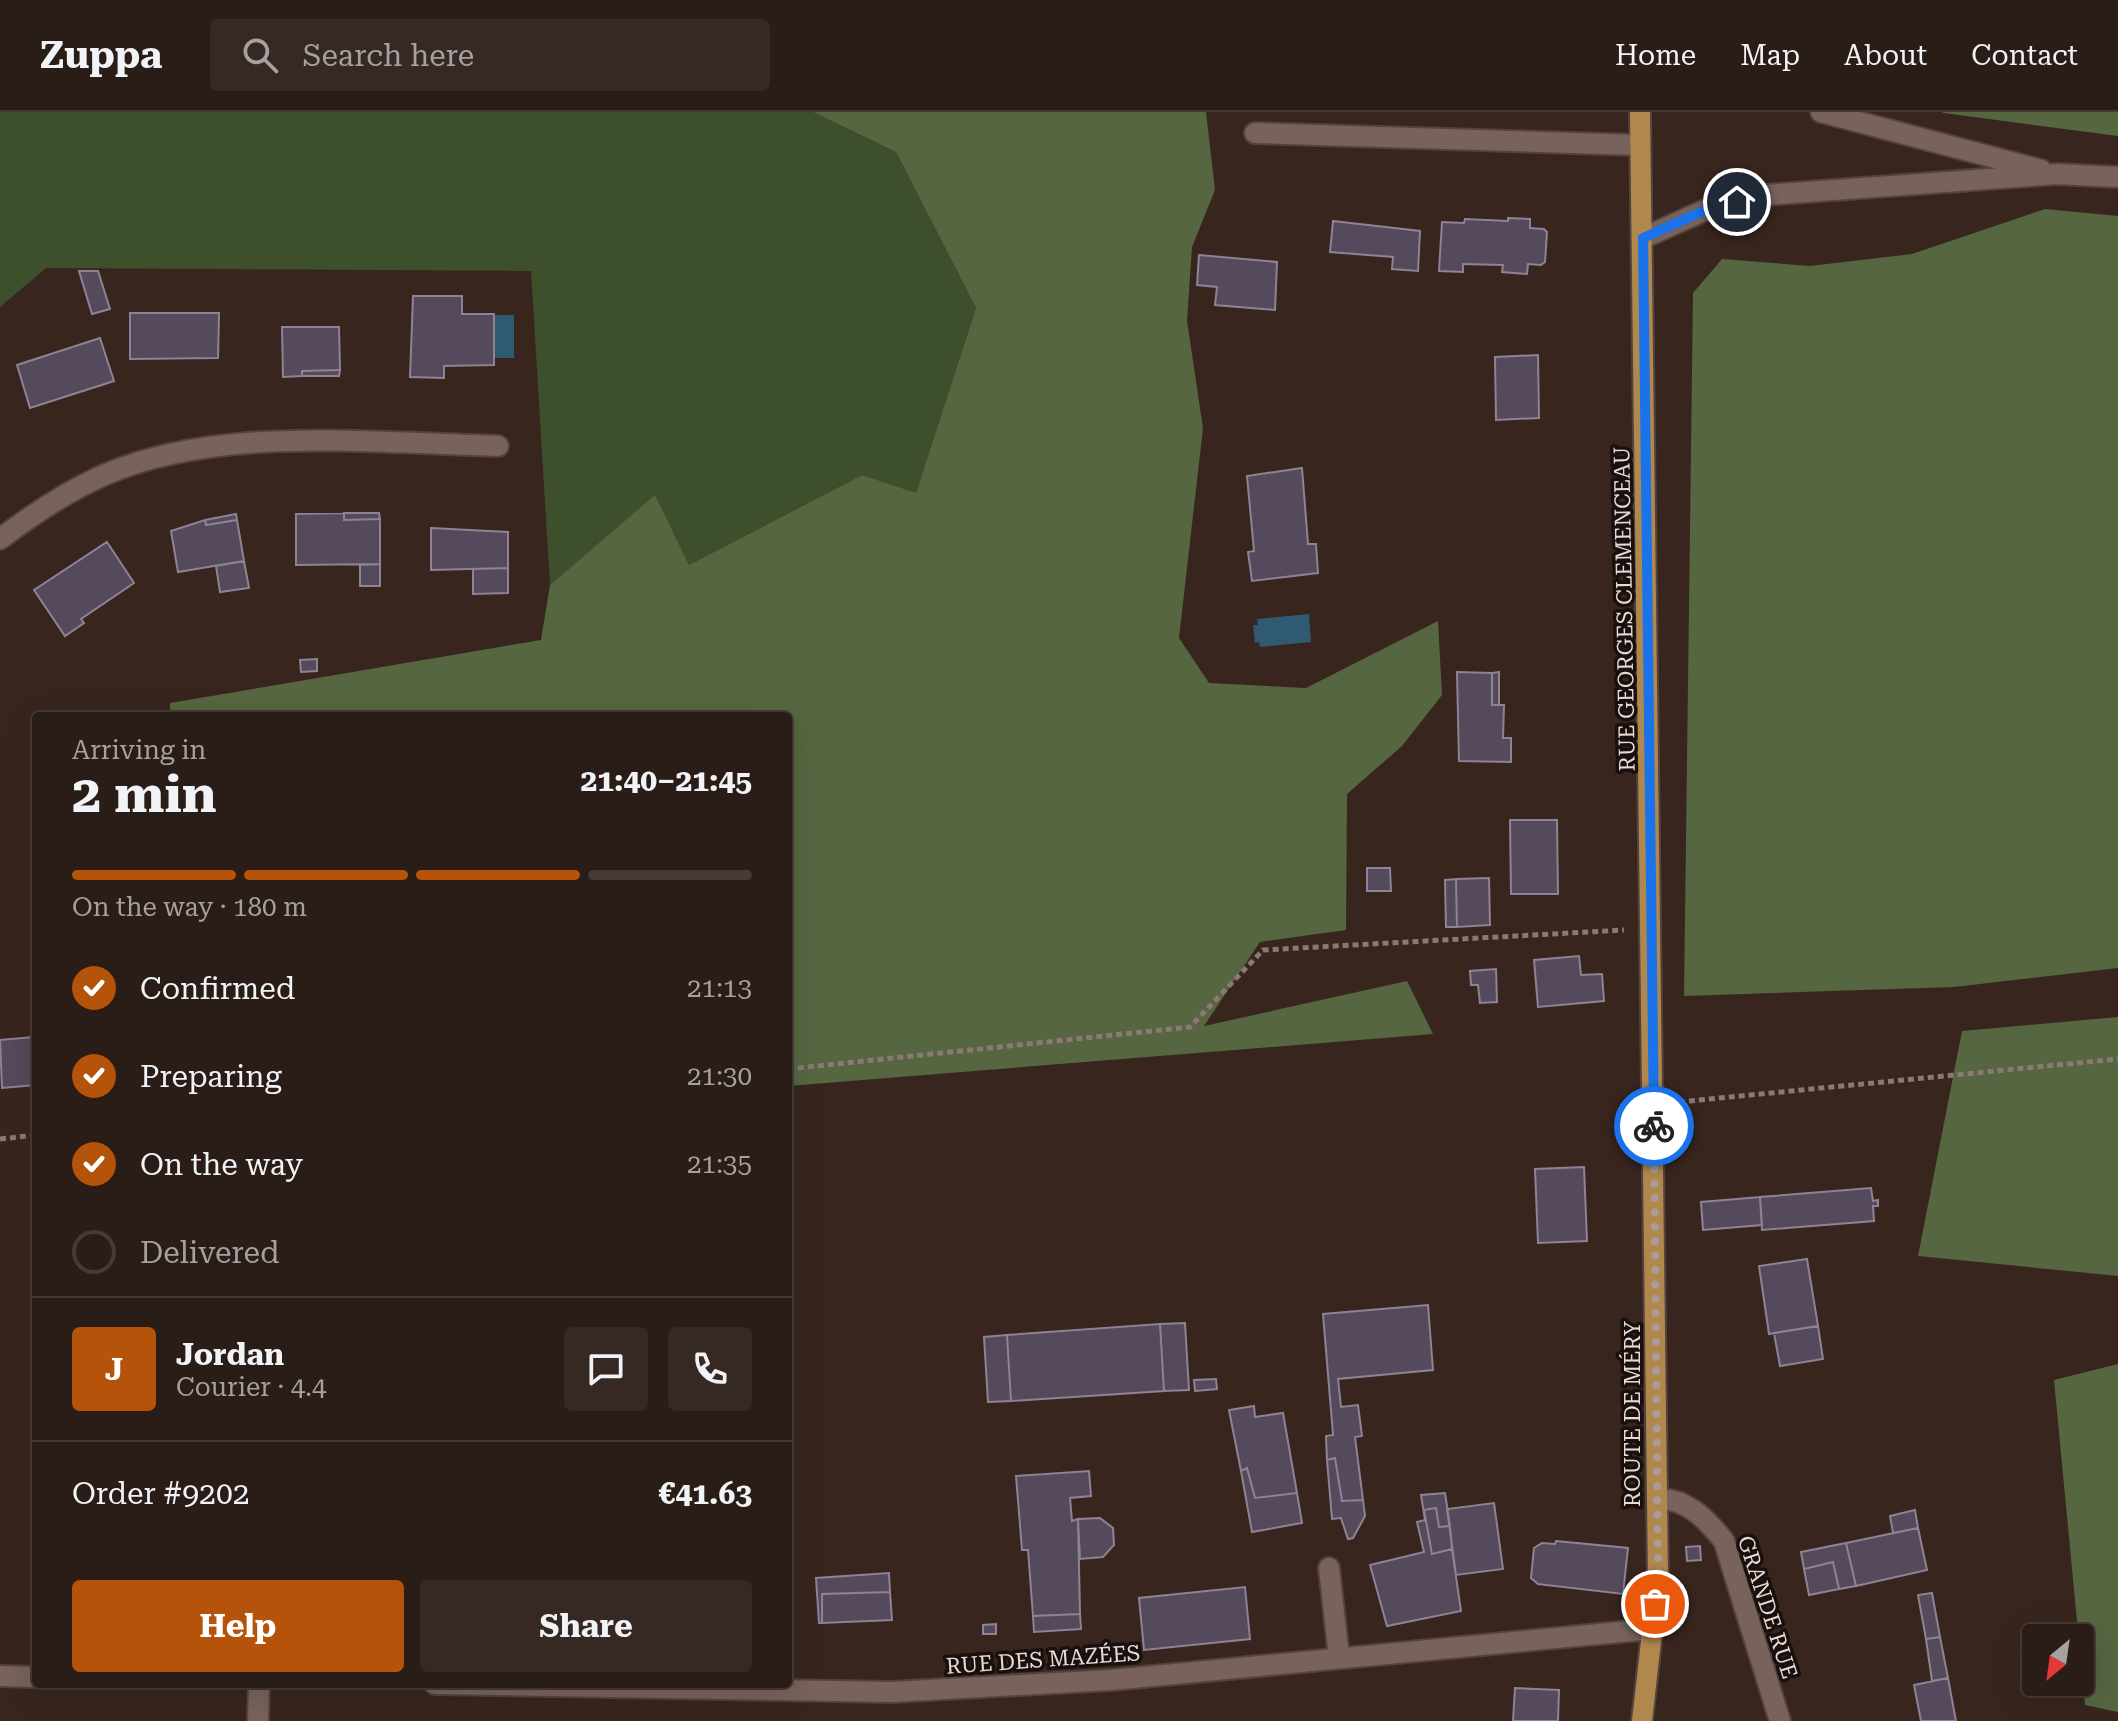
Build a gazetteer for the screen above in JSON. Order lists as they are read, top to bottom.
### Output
{
  "streets": {
    "main road": ["RUE GEORGES CLEMENCEAU", "ROUTE DE MÉRY"],
    "street": ["GRANDE RUE", "RUE DES MAZÉES"]
  },
  "crossings": [
    ["RUE GEORGES CLEMENCEAU", "ROUTE DE MÉRY"],
    ["ROUTE DE MÉRY", "GRANDE RUE"],
    ["ROUTE DE MÉRY", "RUE DES MAZÉES"]
  ],
  "north": "bottom left",
  "page": {
    "header": "Zuppa",
    "search": "Search here",
    "nav": [
      "Home",
      "Map",
      "About",
      "Contact"
    ],
    "heading": ["2 min", "Arriving in", "21:40–21:45"],
    "panel": [
      "Jordan",
      "Courier · 4.4",
      "Order #9202",
      "€41.63"
    ],
    "bar": "On the way · 180 m",
    "list": [
      ["Confirmed", "21:13"],
      ["Preparing", "21:30"],
      ["On the way", "21:35"],
      "Delivered"
    ],
    "round": "J",
    "buttons": ["Help", "Share"]
  }
}
